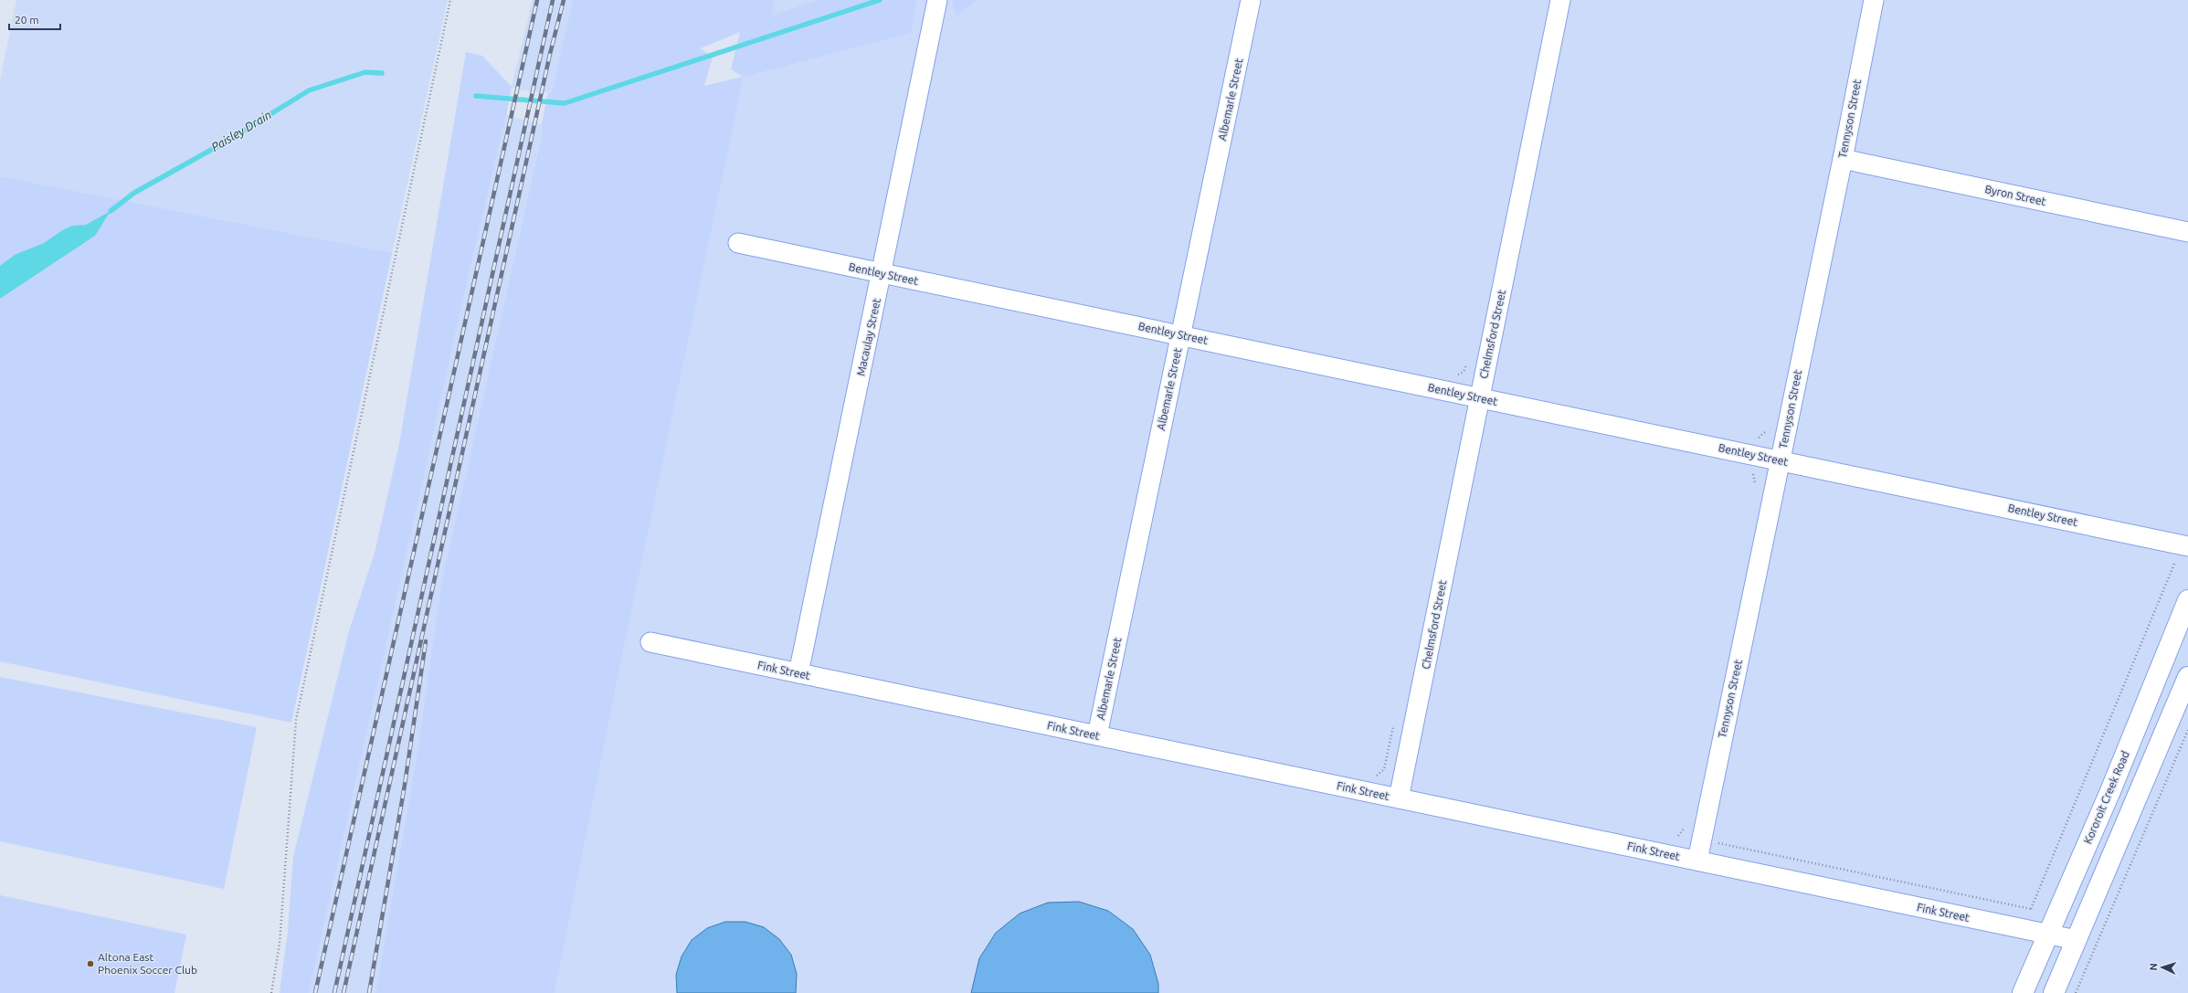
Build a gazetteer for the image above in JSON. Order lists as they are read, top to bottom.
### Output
{
  "streets": {
    "main road": ["Kororoit Creek Road"],
    "street": [
      "Albemarle Street",
      "Tennyson Street",
      "Byron Street",
      "Bentley Street",
      "Chelmsford Street",
      "Macaulay Street",
      "Fink Street"
    ]
  },
  "crossings": [
    ["Albemarle Street", "Bentley Street"],
    ["Albemarle Street", "Fink Street"],
    ["Tennyson Street", "Byron Street"],
    ["Tennyson Street", "Bentley Street"],
    ["Tennyson Street", "Fink Street"],
    ["Bentley Street", "Chelmsford Street"],
    ["Bentley Street", "Macaulay Street"],
    ["Chelmsford Street", "Fink Street"],
    ["Macaulay Street", "Fink Street"],
    ["Fink Street", "Kororoit Creek Road"]
  ],
  "water": ["Paisley Drain"],
  "places": ["Altona East Phoenix Soccer Club"],
  "scale_bar": "20 m",
  "north": "left"
}
